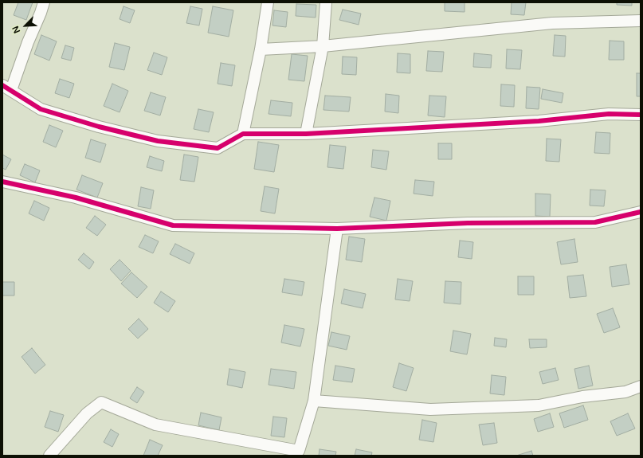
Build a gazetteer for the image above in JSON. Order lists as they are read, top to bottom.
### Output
{
  "north": "bottom left"
}
